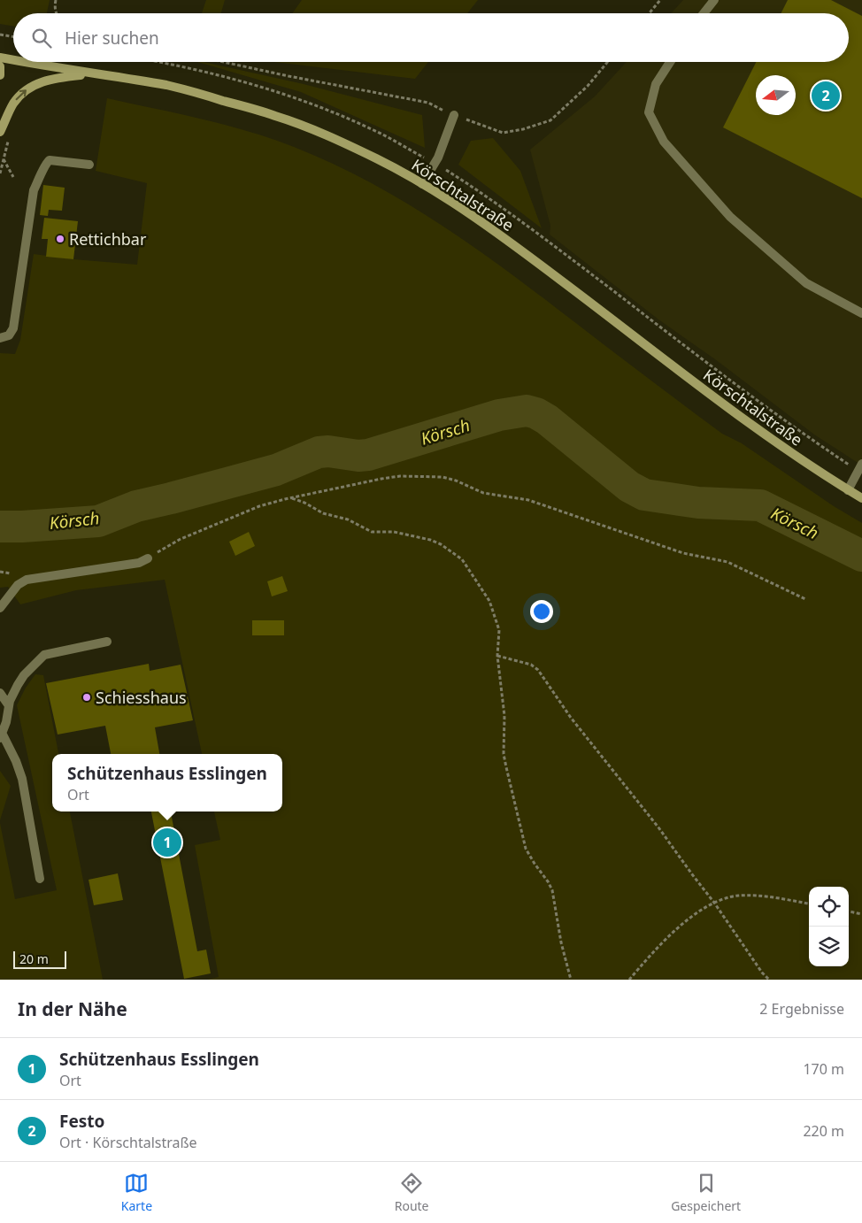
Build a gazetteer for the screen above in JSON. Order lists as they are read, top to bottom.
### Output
{
  "streets": {
    "main road": ["Körschtalstraße"]
  },
  "water": ["Körsch"],
  "places": ["Rettichbar", "Schiesshaus"],
  "scale_bar": "20 m",
  "north": "left",
  "page": {
    "search": "Hier suchen",
    "pins": ["2", "1"],
    "popup": ["Schützenhaus Esslingen", "Ort"],
    "scale": "20 m",
    "heading": ["In der Nähe", "2 Ergebnisse"],
    "list": [
      {
        "mark": "1",
        "name": "Schützenhaus Esslingen",
        "note": "Ort",
        "value": "170 m"
      },
      {
        "mark": "2",
        "name": "Festo",
        "note": "Ort · Körschtalstraße",
        "value": "220 m"
      }
    ],
    "nav": ["Karte", "Route", "Gespeichert"]
  }
}
